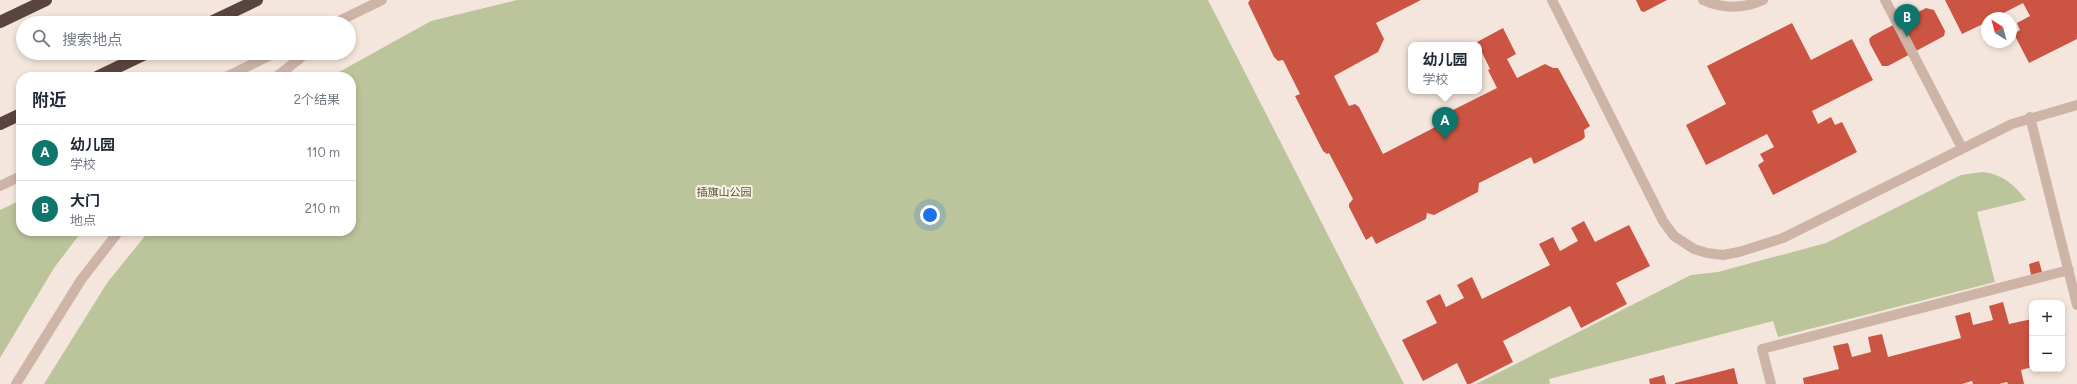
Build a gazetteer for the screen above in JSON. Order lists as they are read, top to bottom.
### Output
{
  "parks": ["插旗山公园"],
  "north": "top left",
  "page": {
    "pins": ["B", "A"],
    "search": "搜索地点",
    "popup": ["幼儿园", "学校"],
    "heading": ["附近", "2个结果"],
    "list": [
      {
        "mark": "A",
        "name": "幼儿园",
        "note": "学校",
        "value": "110 m"
      },
      {
        "mark": "B",
        "name": "大门",
        "note": "地点",
        "value": "210 m"
      }
    ],
    "map_buttons": ["+", "−"]
  }
}
